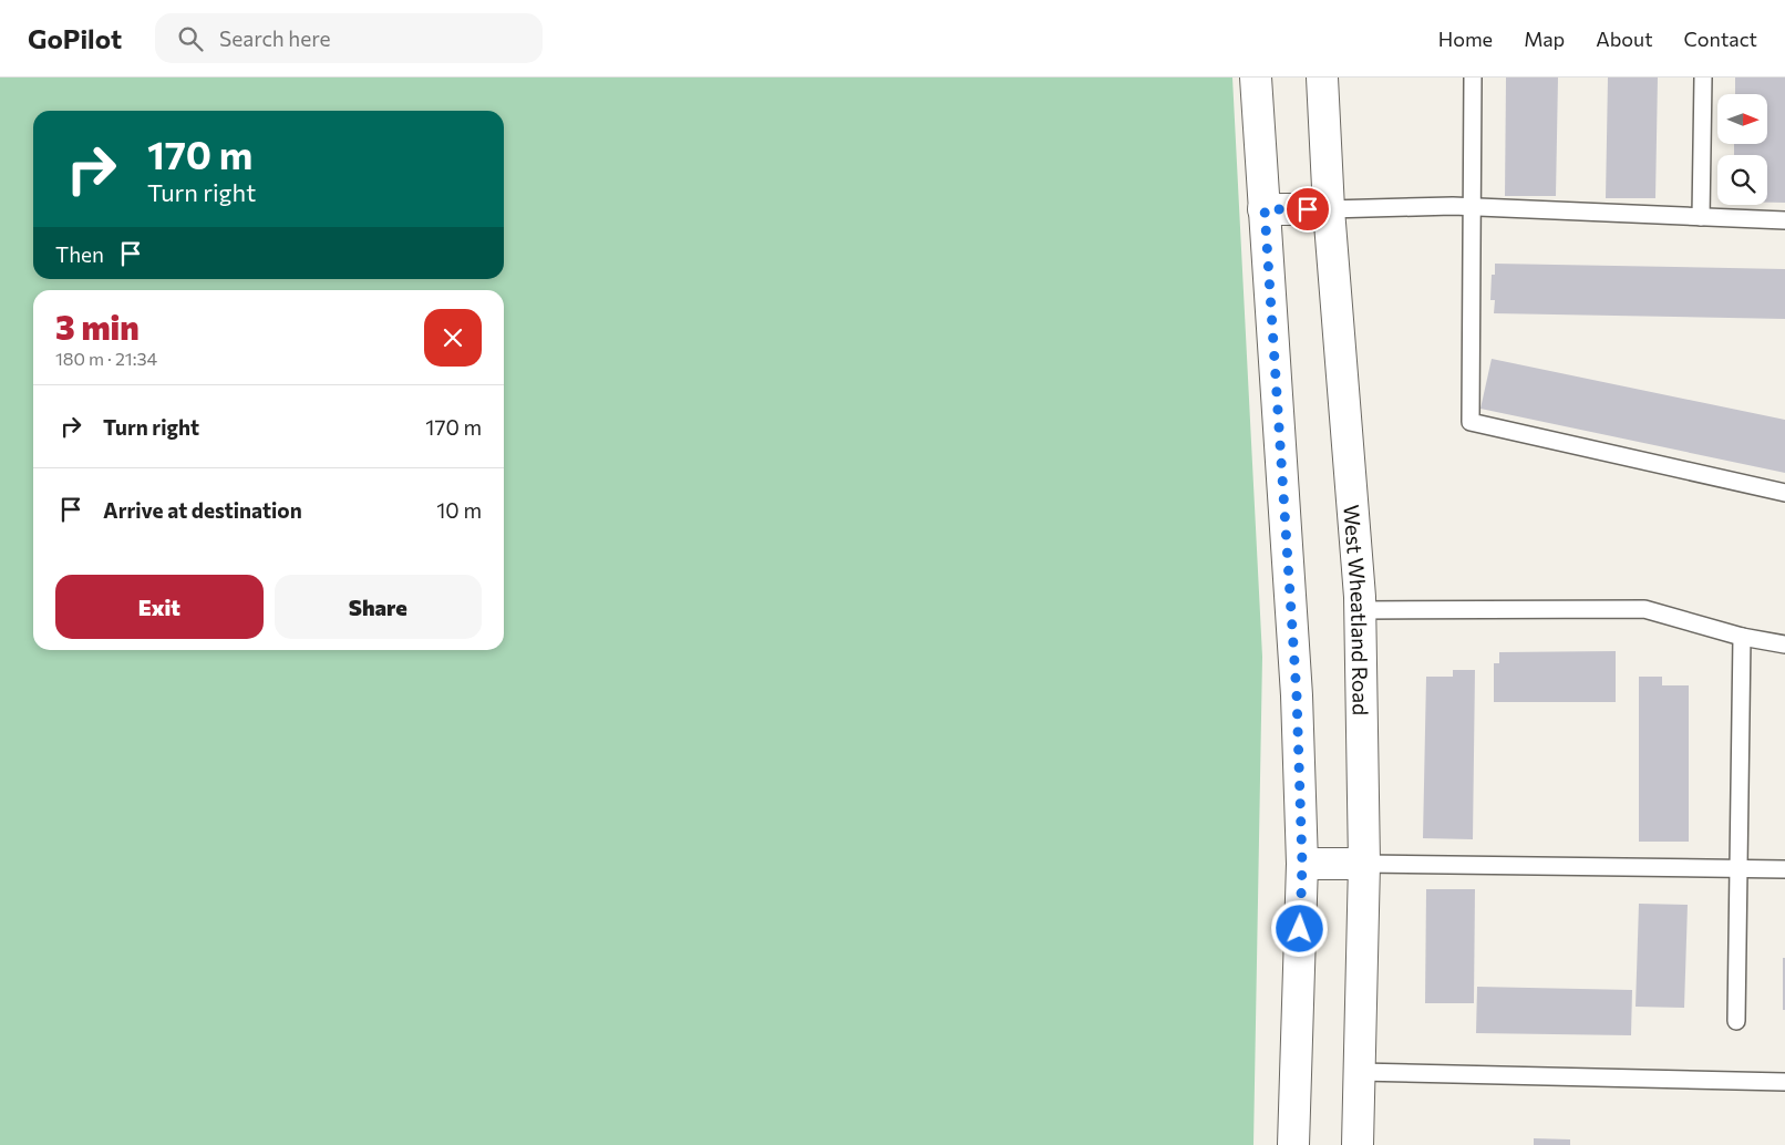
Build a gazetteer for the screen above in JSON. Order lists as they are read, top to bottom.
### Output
{
  "streets": {
    "main road": ["West Wheatland Road"]
  },
  "north": "right",
  "page": {
    "header": "GoPilot",
    "search": "Search here",
    "nav": [
      "Home",
      "Map",
      "About",
      "Contact"
    ],
    "turn": ["170 m", "Turn right"],
    "then": "Then",
    "heading": ["3 min", "180 m · 21:34"],
    "list": [
      {
        "name": "Turn right",
        "value": "170 m"
      },
      {
        "name": "Arrive at destination",
        "value": "10 m"
      }
    ],
    "buttons": ["Exit", "Share"]
  }
}
